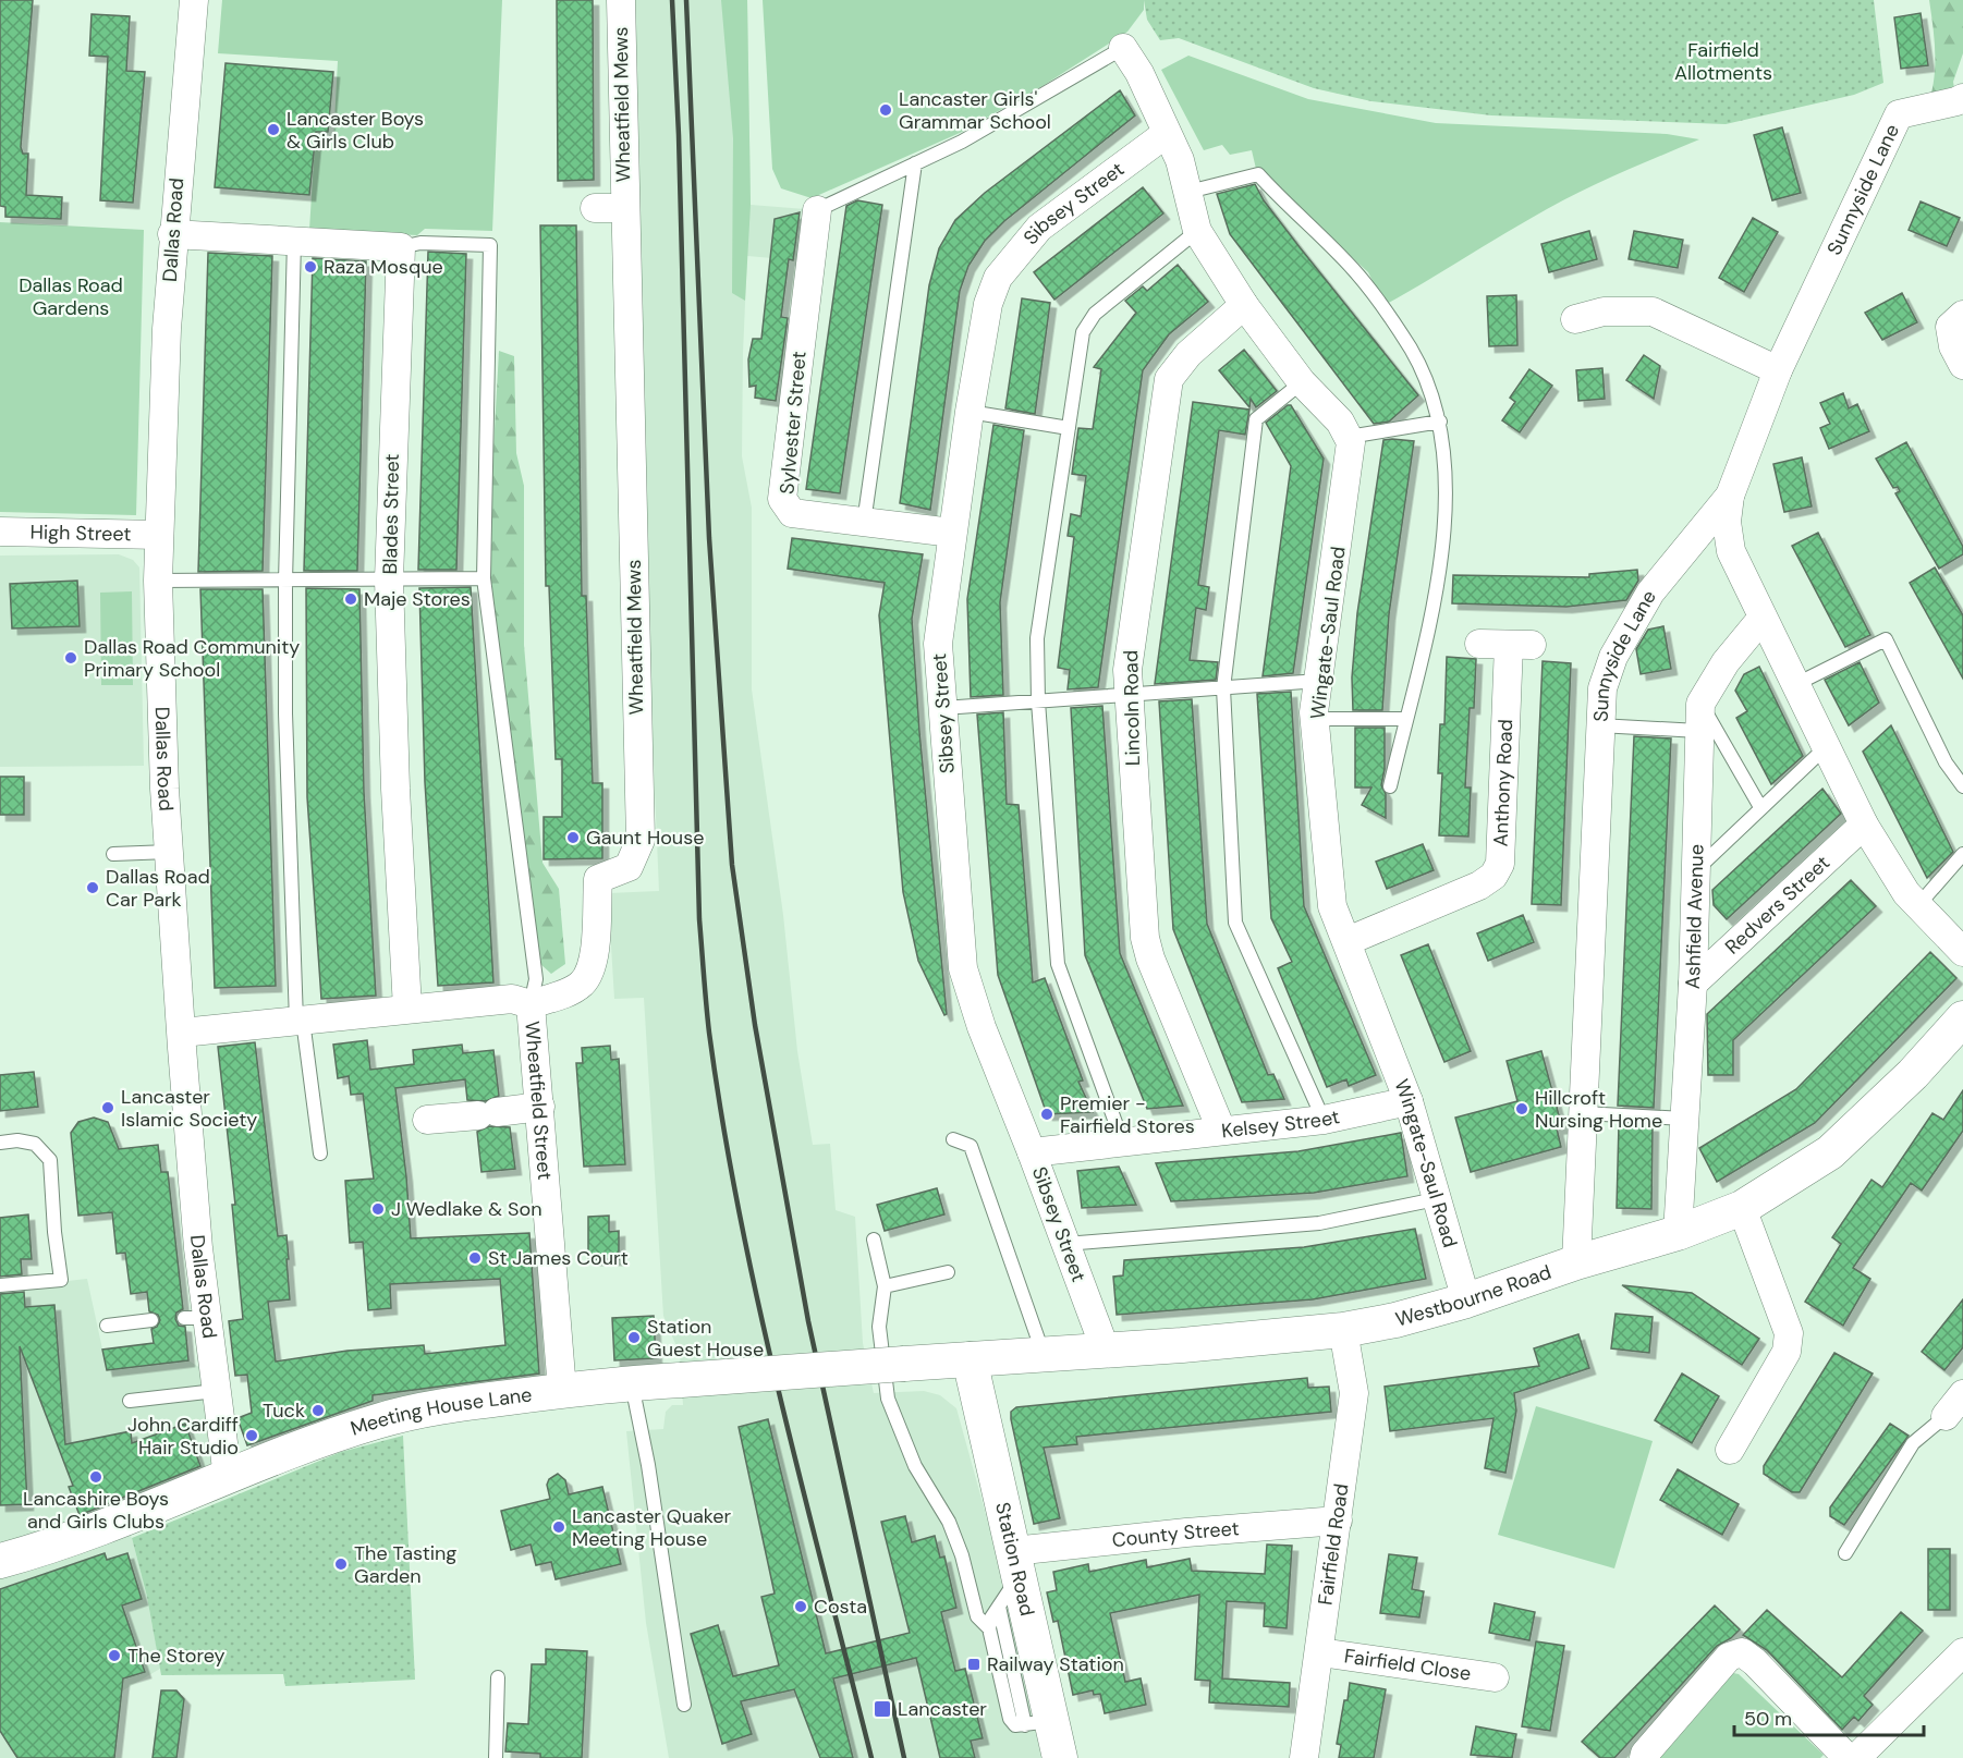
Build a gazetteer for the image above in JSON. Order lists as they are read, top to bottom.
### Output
{
  "streets": {
    "street": [
      "Wheatfield Mews",
      "Sunnyside Lane",
      "Sibsey Street",
      "Dallas Road",
      "Sylvester Street",
      "Blades Street",
      "High Street",
      "Wingate-Saul Road",
      "Lincoln Road",
      "Anthony Road",
      "Redvers Street",
      "Ashfield Avenue",
      "Wheatfield Street",
      "Kelsey Street",
      "Westbourne Road",
      "Meeting House Lane",
      "County Street",
      "Fairfield Road",
      "Station Road",
      "Fairfield Close"
    ]
  },
  "crossings": [
    ["Wheatfield Mews", "Wheatfield Street"],
    ["Sunnyside Lane", "Westbourne Road"],
    ["Sibsey Street", "Sylvester Street"],
    ["Sibsey Street", "Kelsey Street"],
    ["Sibsey Street", "Westbourne Road"],
    ["Dallas Road", "High Street"],
    ["Dallas Road", "Wheatfield Street"],
    ["Dallas Road", "Meeting House Lane"],
    ["Blades Street", "Wheatfield Street"],
    ["Wingate-Saul Road", "Anthony Road"],
    ["Wingate-Saul Road", "Kelsey Street"],
    ["Wingate-Saul Road", "Westbourne Road"],
    ["Lincoln Road", "Kelsey Street"],
    ["Redvers Street", "Ashfield Avenue"],
    ["Ashfield Avenue", "Westbourne Road"],
    ["Wheatfield Street", "Meeting House Lane"],
    ["Westbourne Road", "Meeting House Lane"],
    ["Westbourne Road", "Fairfield Road"],
    ["Westbourne Road", "Station Road"],
    ["County Street", "Fairfield Road"],
    ["County Street", "Station Road"],
    ["Fairfield Road", "Fairfield Close"]
  ],
  "parks": ["Fairfield Allotments", "Dallas Road Gardens"],
  "places": {
    "other": [
      "Lancaster Girls' Grammar School",
      "Lancaster Boys & Girls Club",
      "Raza Mosque",
      "Maje Stores",
      "Dallas Road Community Primary School",
      "Gaunt House",
      "Dallas Road Car Park",
      "Lancaster Islamic Society",
      "Hillcroft Nursing Home",
      "Premier - Fairfield Stores",
      "J Wedlake & Son",
      "St James Court",
      "Station Guest House",
      "Tuck",
      "John Cardiff Hair Studio",
      "Lancashire Boys and Girls Clubs",
      "Lancaster Quaker Meeting House",
      "The Tasting Garden",
      "Costa",
      "The Storey"
    ],
    "transit": ["Railway Station", "Lancaster"]
  },
  "scale_bar": "50 m"
}
